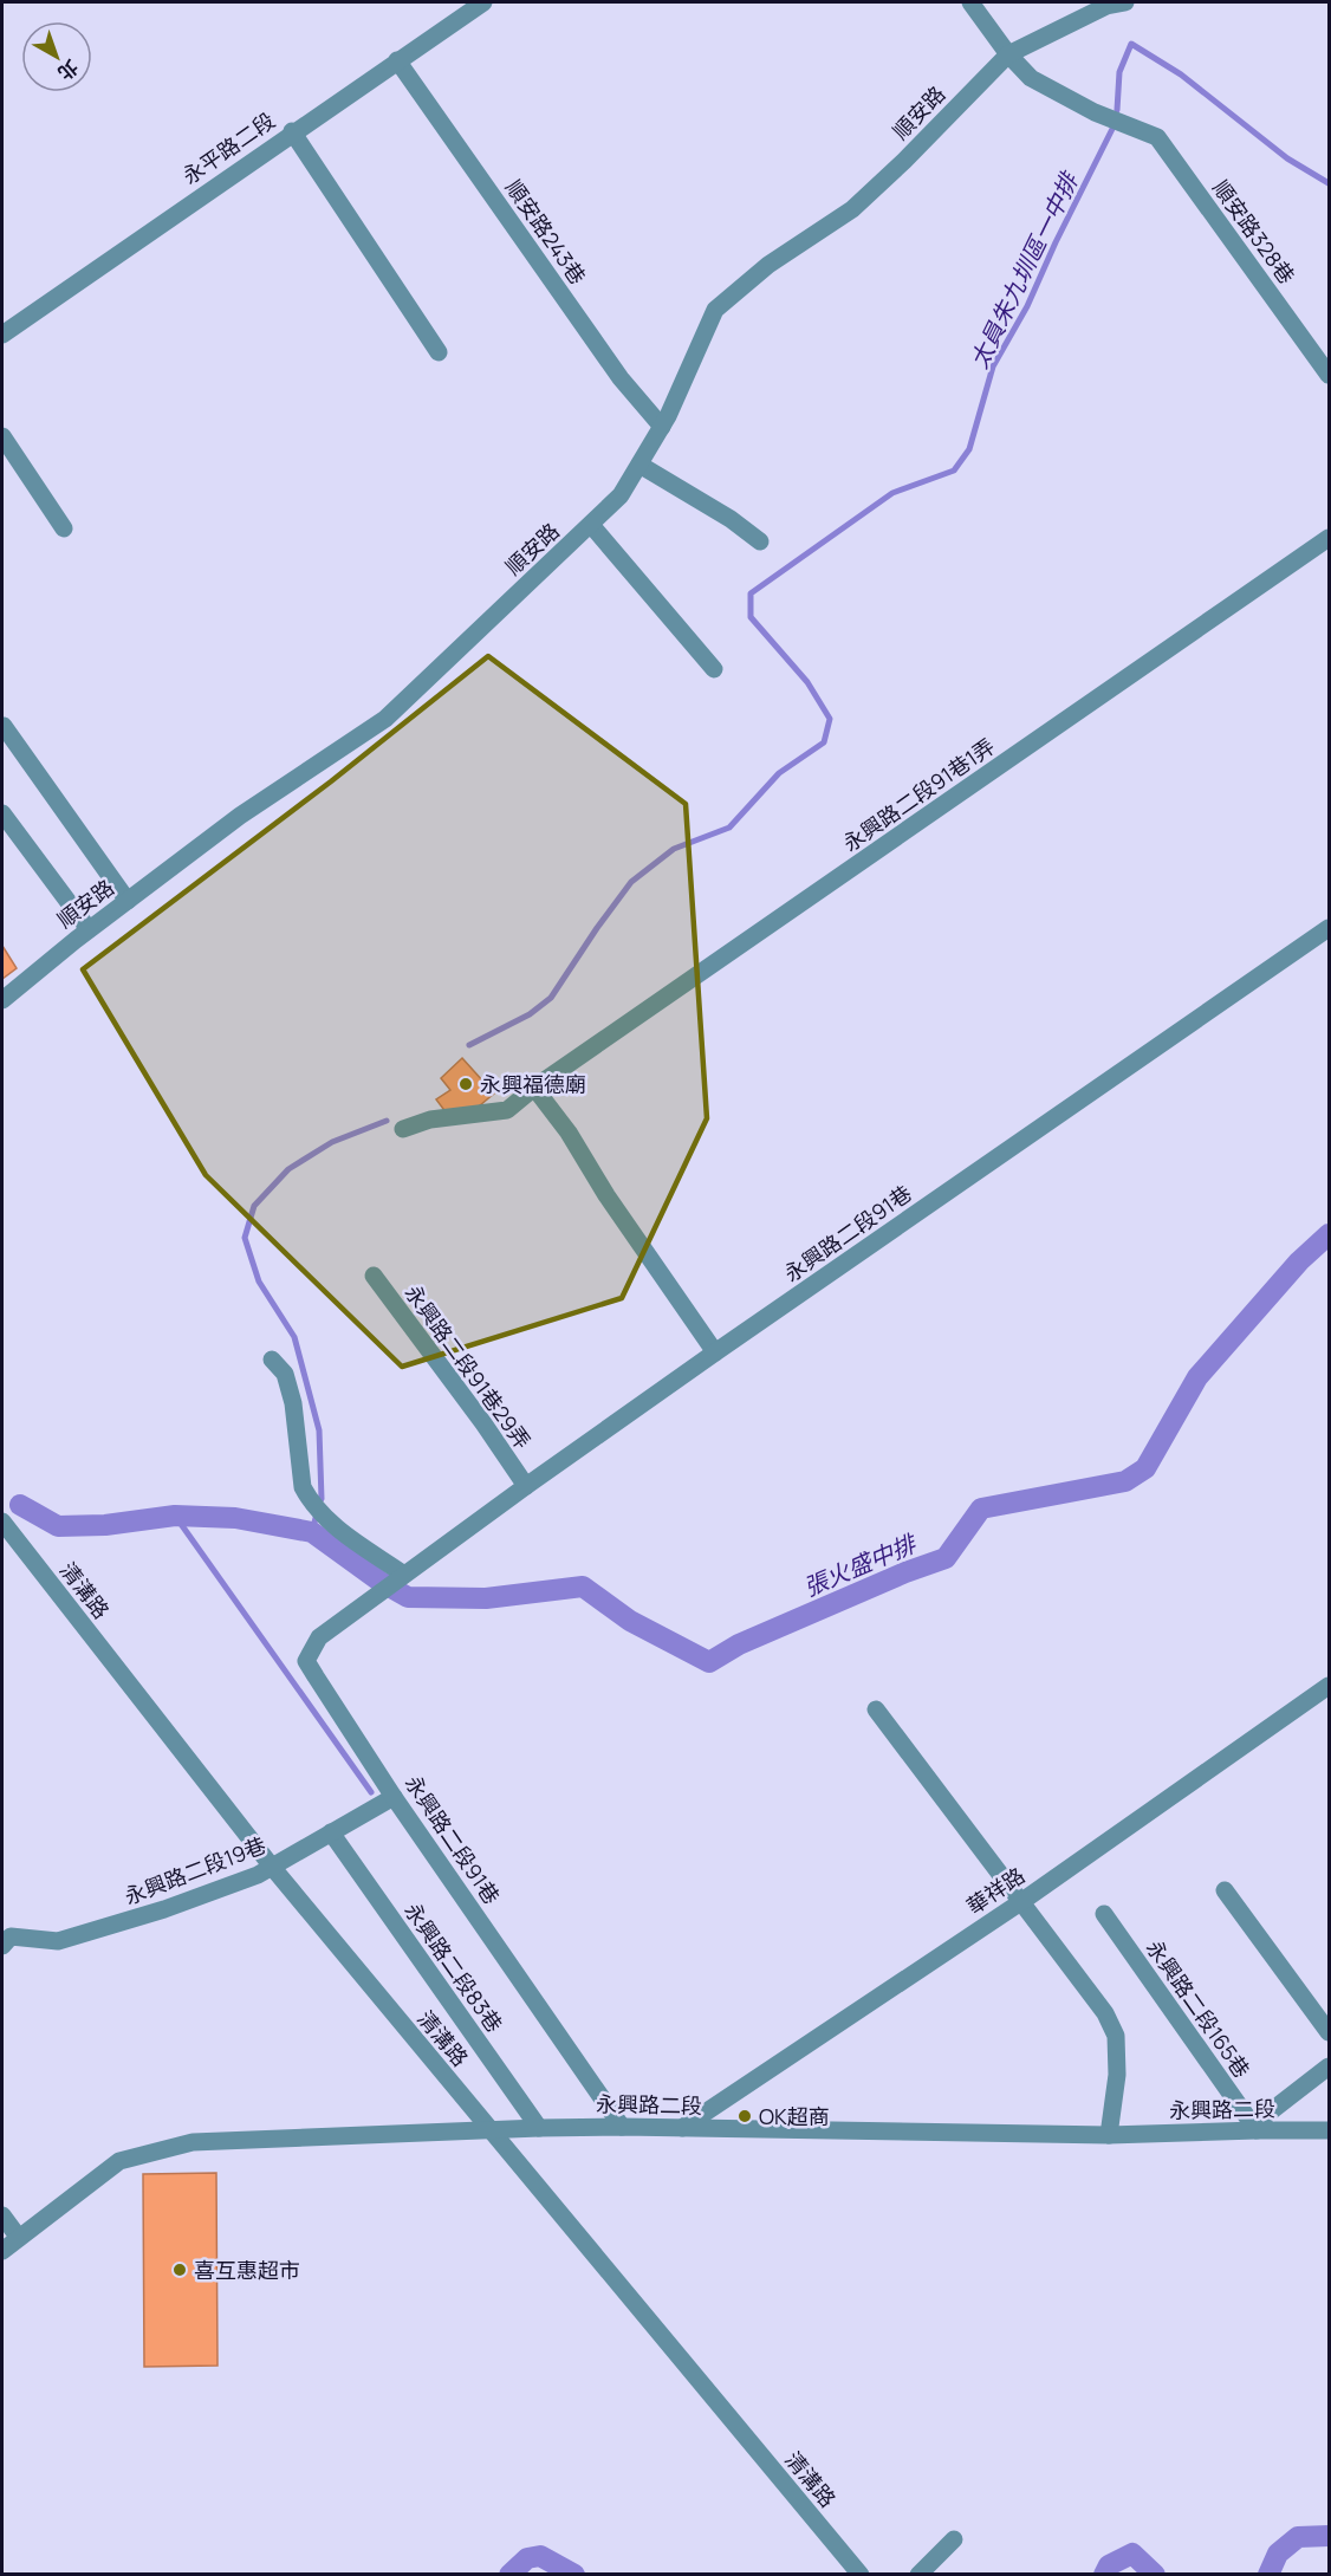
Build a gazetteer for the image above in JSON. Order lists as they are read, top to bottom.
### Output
{
  "streets": {
    "street": [
      "順安路",
      "永平路二段",
      "順安路243巷",
      "順安路328巷",
      "永興路二段91巷1弄",
      "永興路二段91巷",
      "永興路二段91巷29弄",
      "清溝路",
      "永興路二段19巷",
      "華祥路",
      "永興路二段83巷",
      "永興路二段165巷",
      "永興路二段"
    ]
  },
  "crossings": [
    ["順安路", "順安路243巷"],
    ["順安路", "順安路328巷"],
    ["永平路二段", "順安路243巷"],
    ["永興路二段91巷", "永興路二段91巷29弄"],
    ["永興路二段91巷", "永興路二段19巷"],
    ["永興路二段91巷", "永興路二段"],
    ["清溝路", "永興路二段19巷"],
    ["清溝路", "永興路二段"],
    ["永興路二段19巷", "永興路二段83巷"],
    ["華祥路", "永興路二段"],
    ["永興路二段83巷", "永興路二段"],
    ["永興路二段165巷", "永興路二段"]
  ],
  "water": ["太員朱九圳區一中排", "張火盛中排"],
  "places": ["永興福德廟", "OK超商", "喜互惠超市"],
  "north": "bottom right"
}
